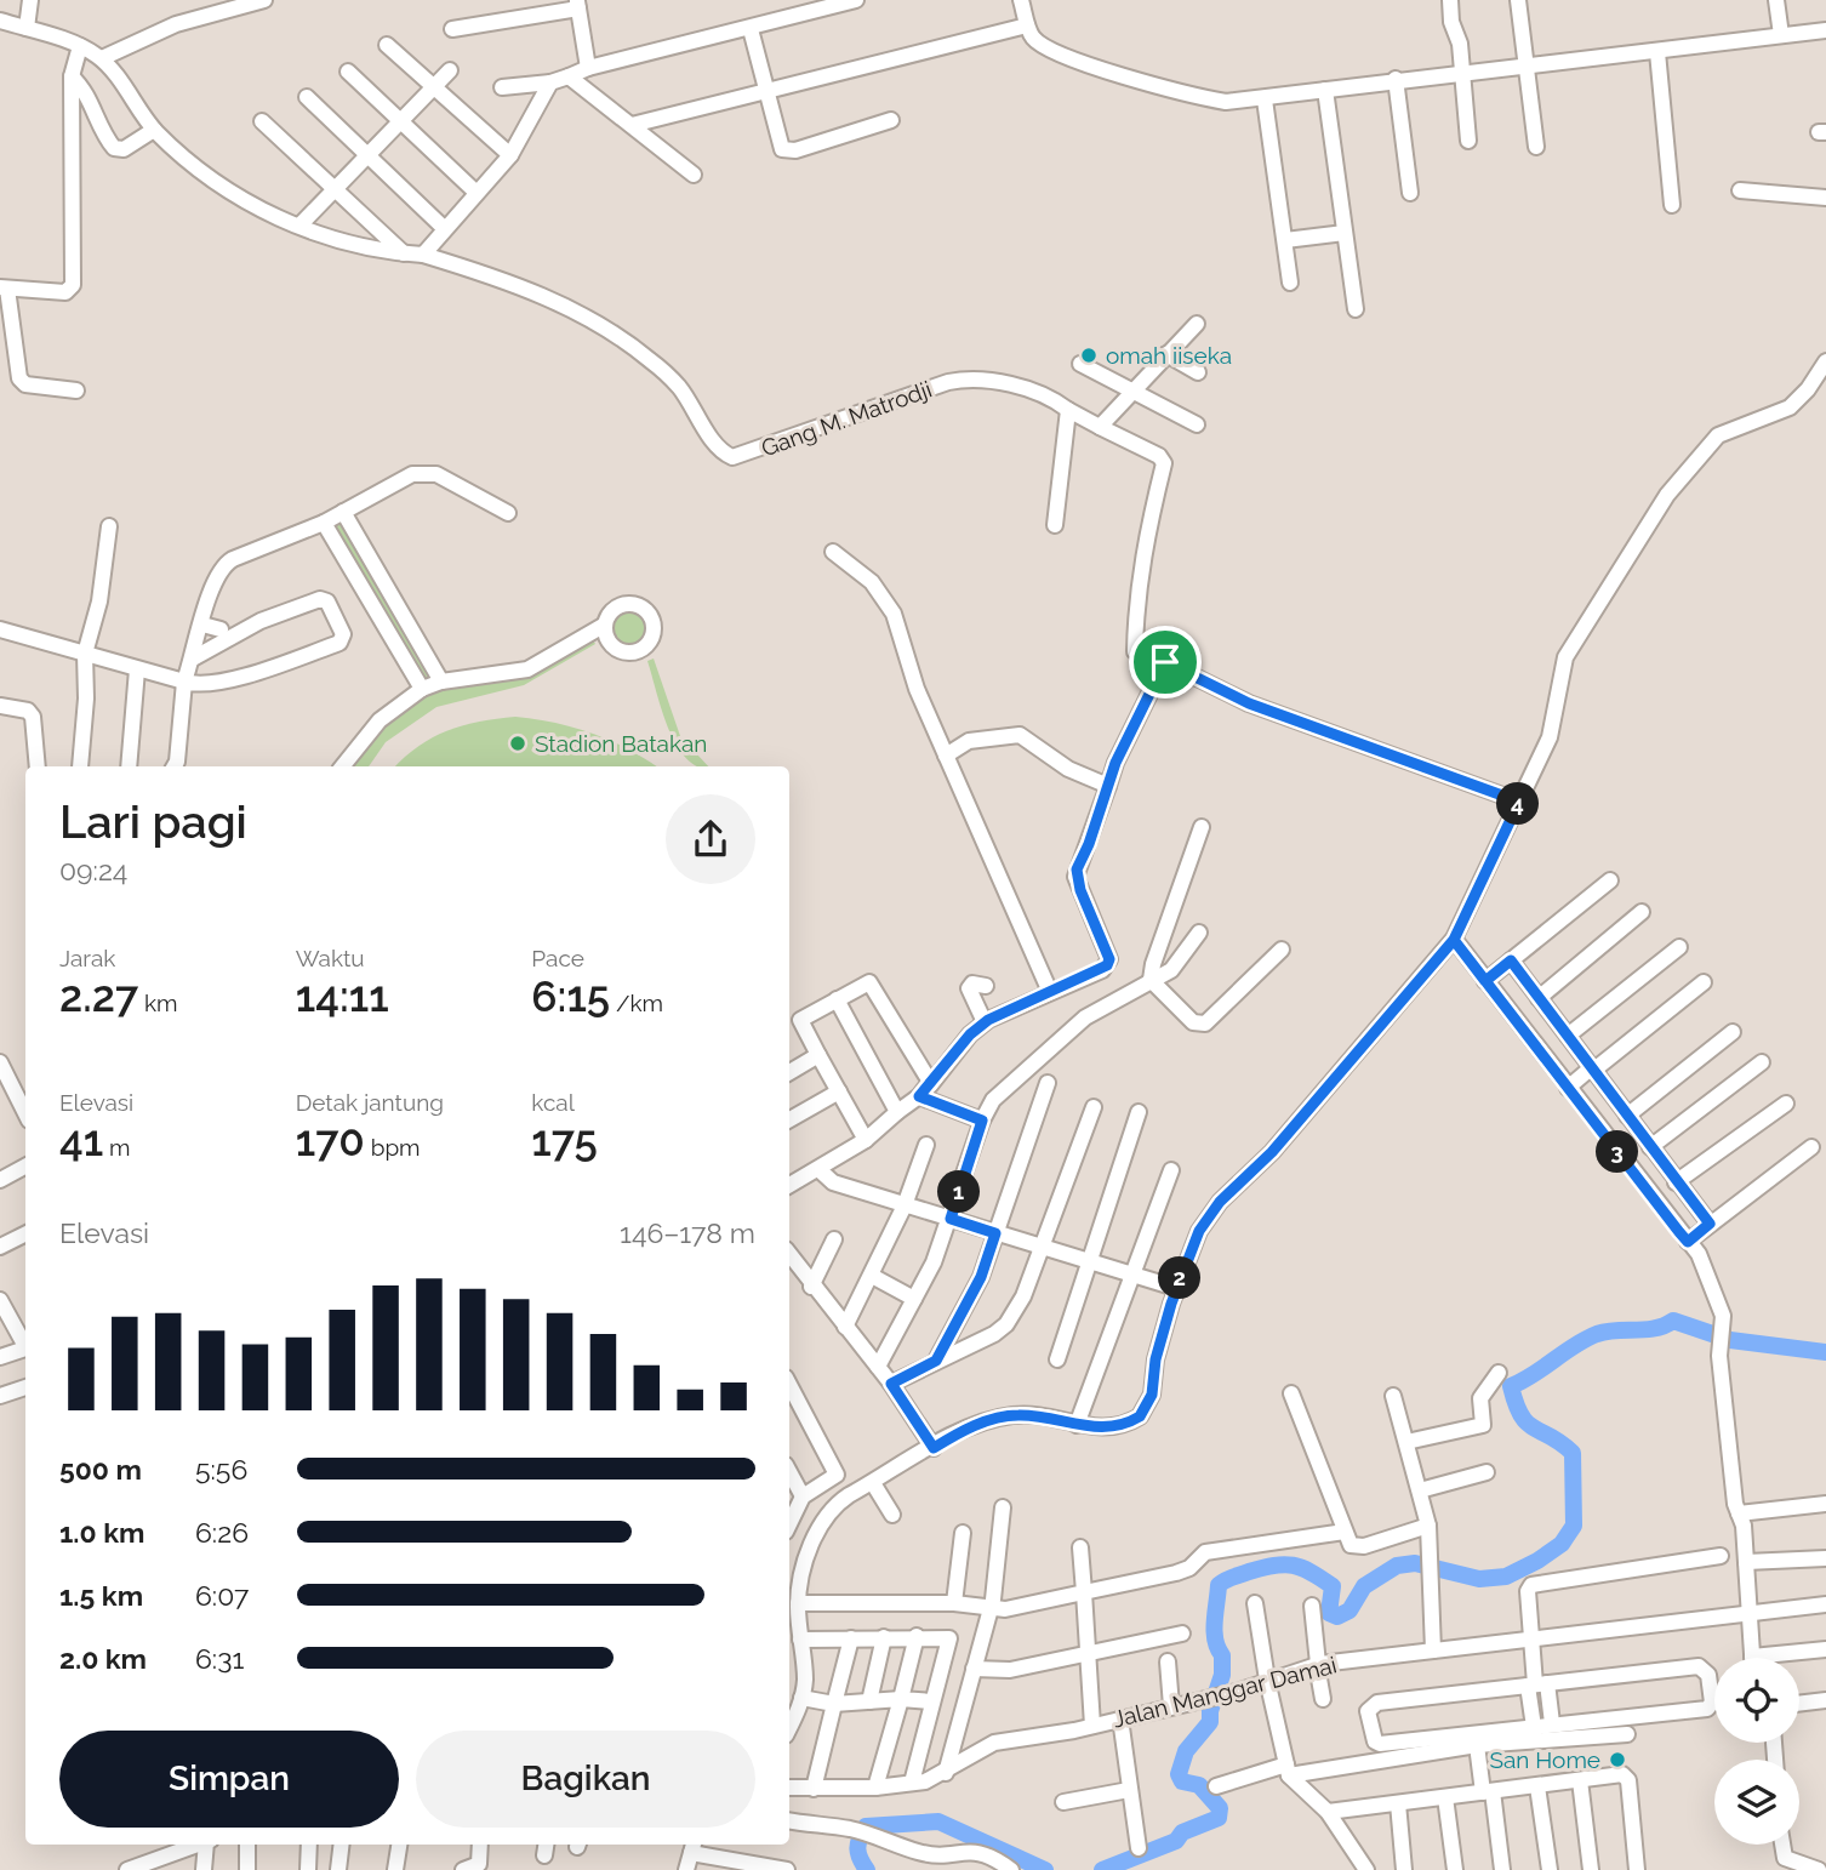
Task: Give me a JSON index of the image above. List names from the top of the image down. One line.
{"streets":{"street":["Gang M. Matrodji","Jalan Manggar Damai"]},"places":["omah iiseka","Stadion Batakan","San Home"],"page":{"heading":["Lari pagi","09:24"],"pins":["4","3","1","2"],"stats":[["Jarak","2.27 km"],["Waktu","14:11"],["Pace","6:15 /km"],["Elevasi","41 m"],["Detak jantung","170 bpm"],["kcal","175"]],"chart":["Elevasi","146–178 m"],"list":[{"name":"500 m","note":"5:56"},{"name":"1.0 km","note":"6:26"},{"name":"1.5 km","note":"6:07"},{"name":"2.0 km","note":"6:31"}],"buttons":["Simpan","Bagikan"]}}
